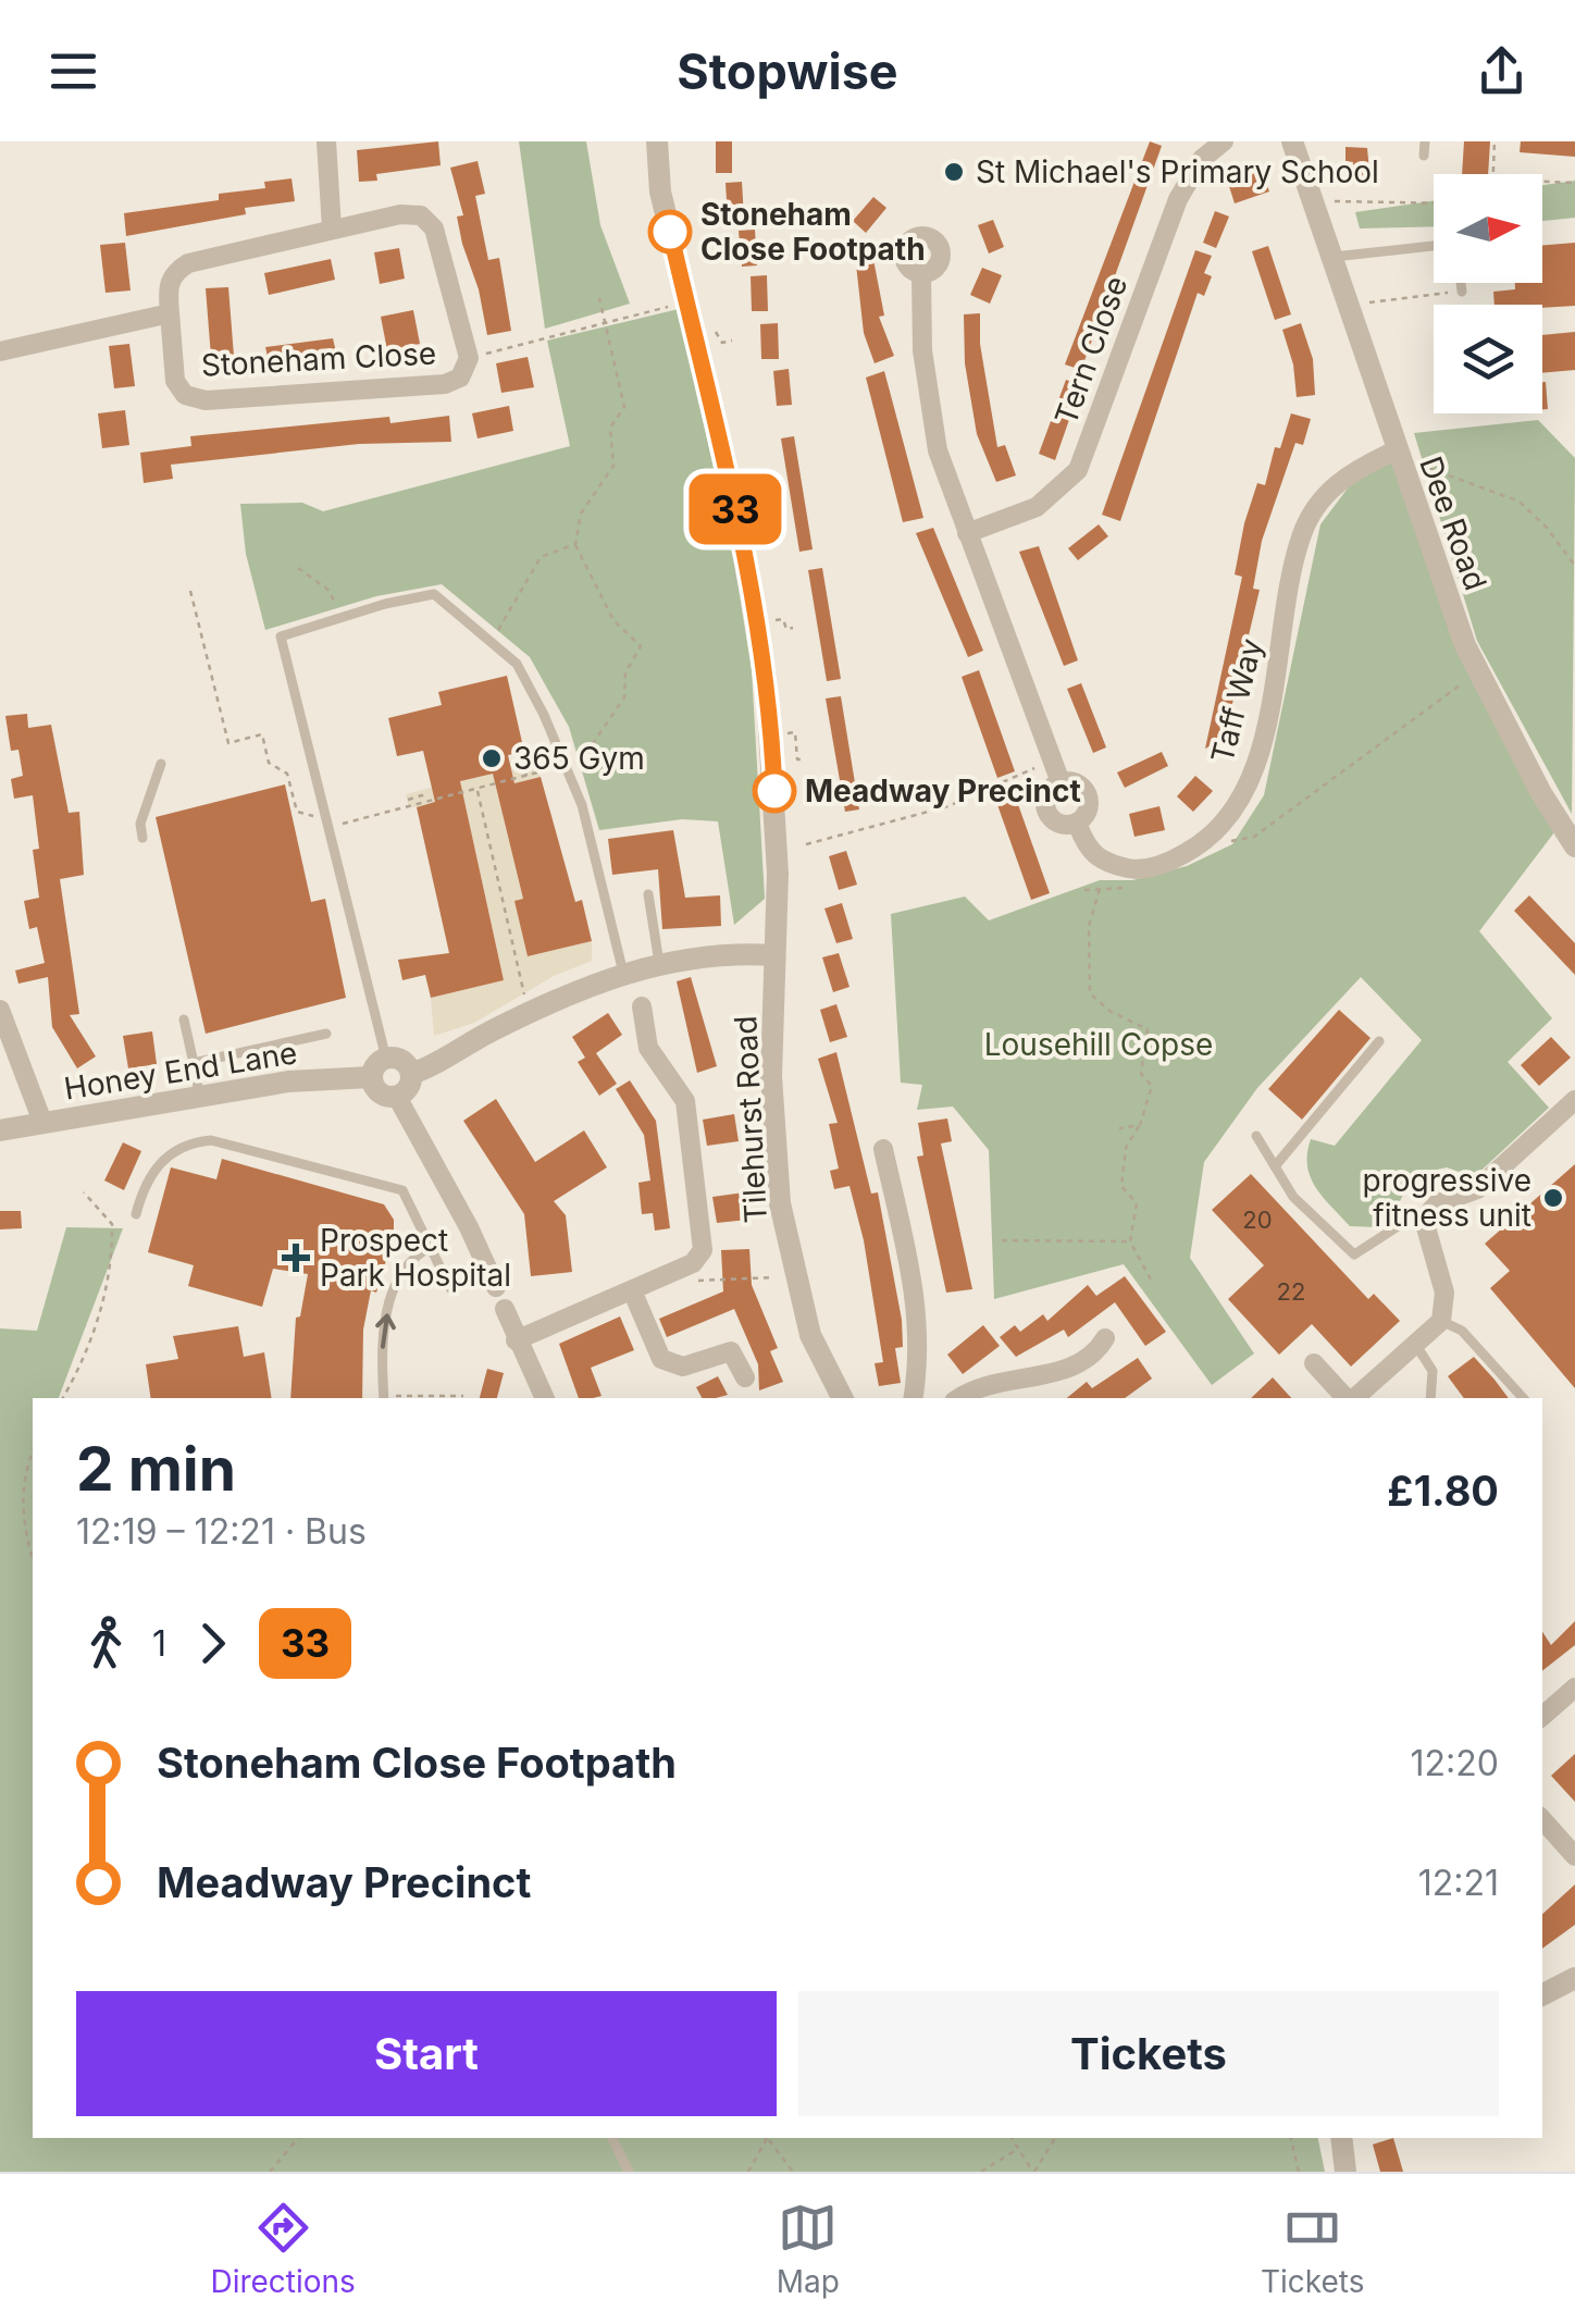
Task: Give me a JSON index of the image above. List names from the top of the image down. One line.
{"streets":{"street":["Tern Close","Stoneham Close","Dee Road","Taff Way","Honey End Lane","Tilehurst Road"]},"crossings":[["Dee Road","Taff Way"]],"parks":["Lousehill Copse"],"places":{"other":["St Michael's Primary School","Stoneham Close Footpath","365 Gym","Meadway Precinct","progressive fitness unit"],"health":["Prospect Park Hospital"]},"lines":["bus line 33"],"house_numbers":["20","22"],"north":"right","page":{"header":"Stopwise","on_map":"33","heading":["2 min","12:19 – 12:21 · Bus","£1.80"],"legs":["1","33"],"list":[{"name":"Stoneham Close Footpath","value":"12:20"},{"name":"Meadway Precinct","value":"12:21"}],"buttons":["Start","Tickets"],"tabs":["Directions","Map","Tickets"]}}
